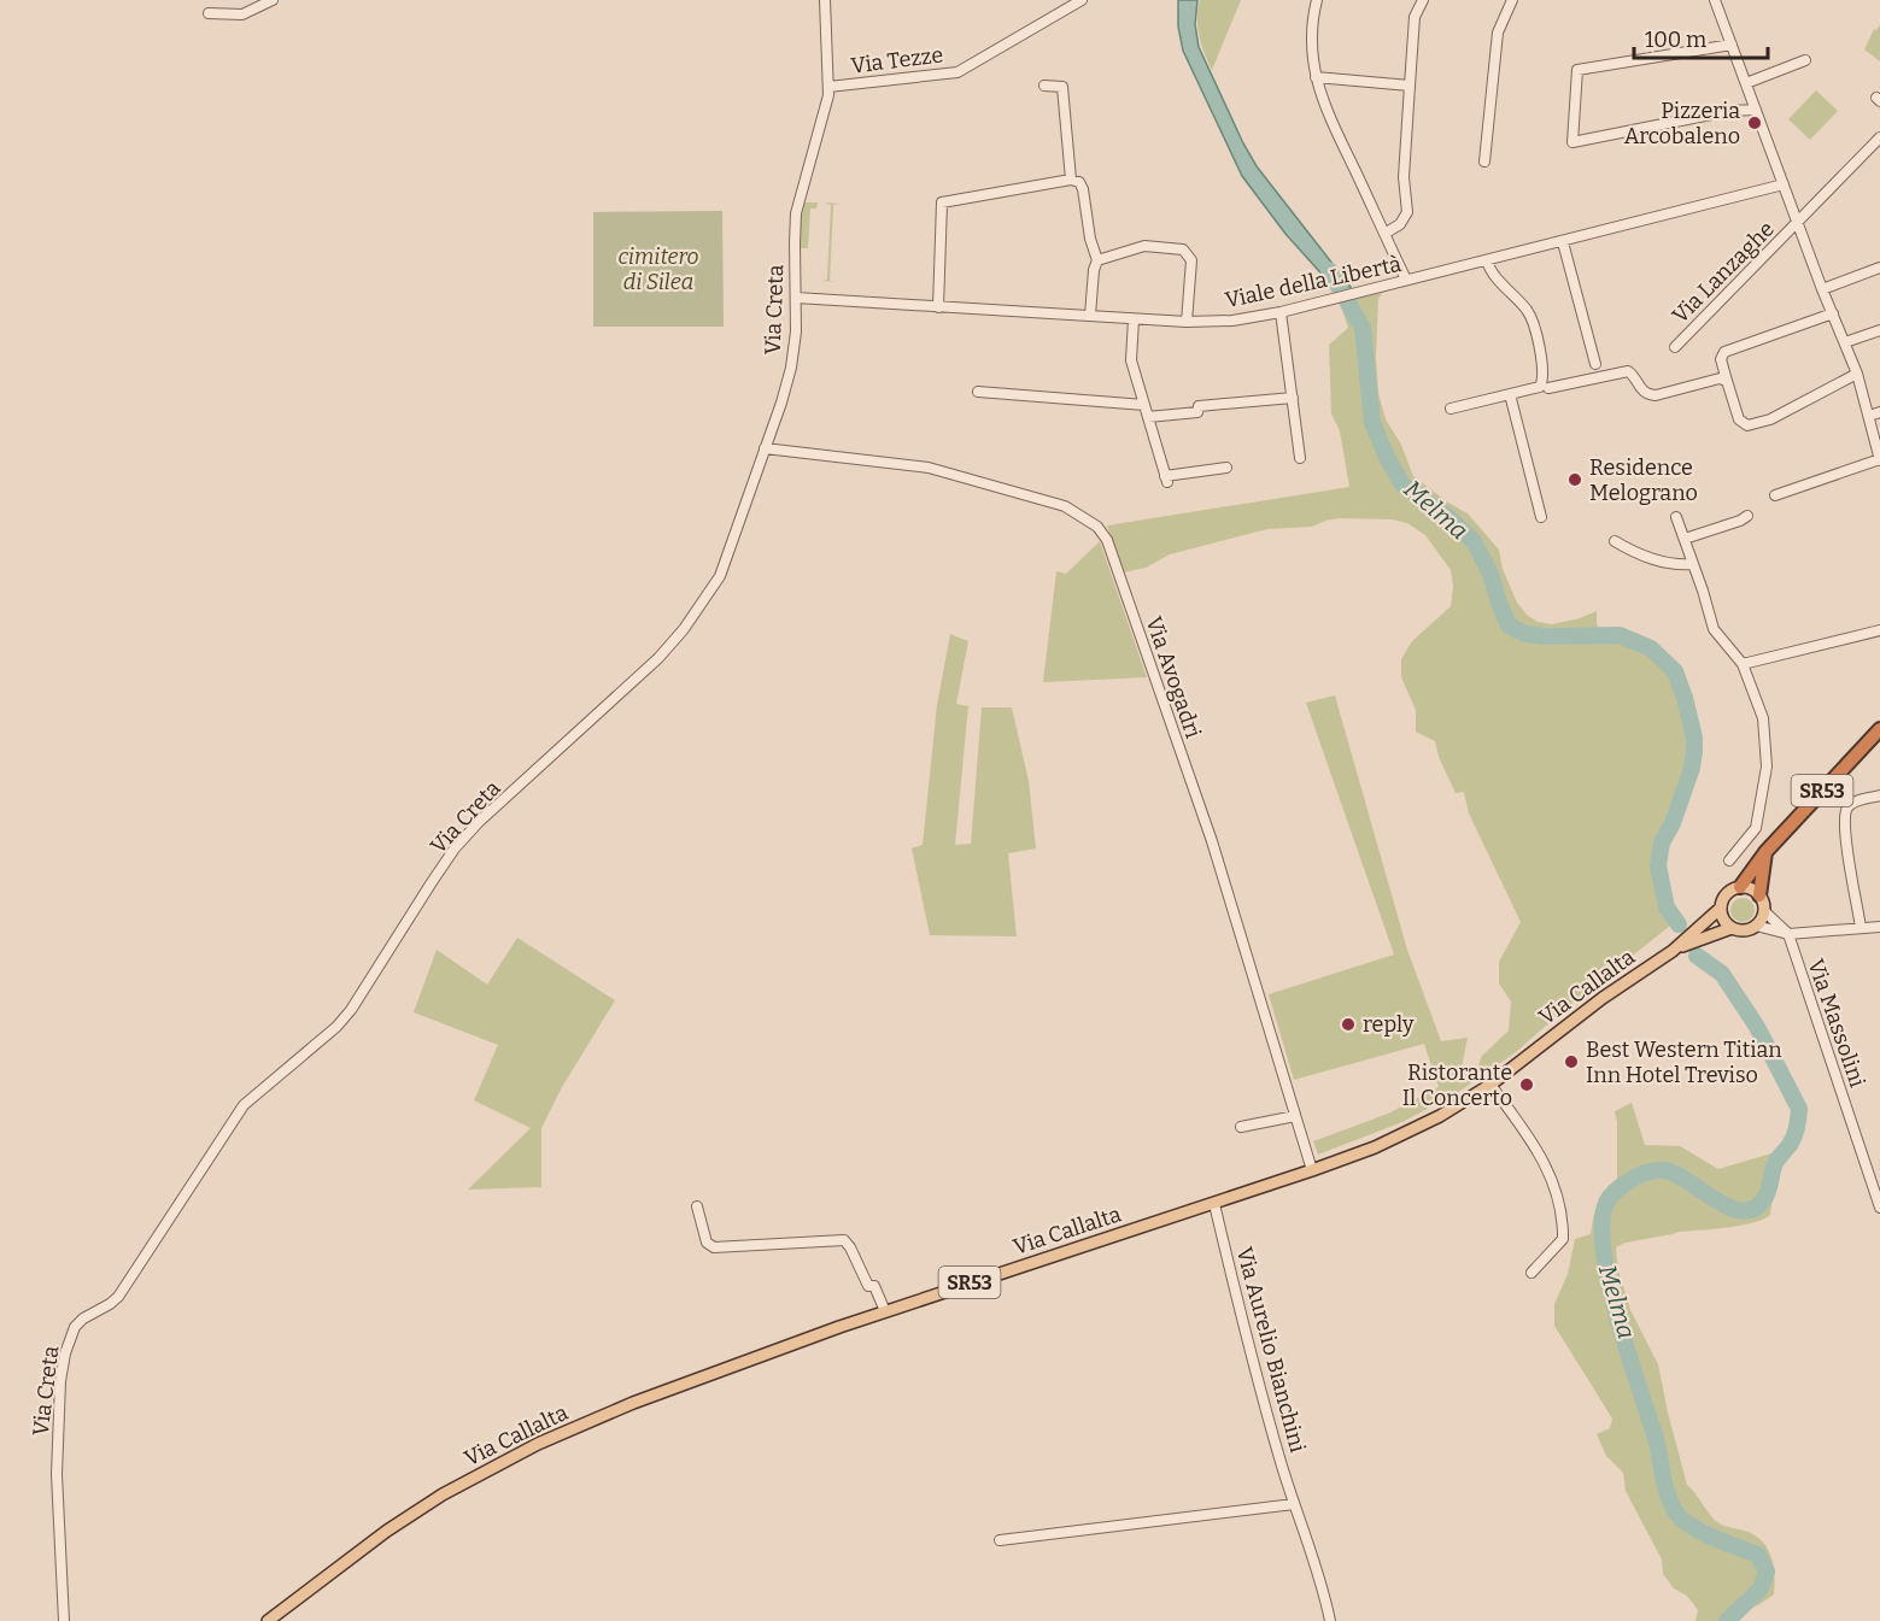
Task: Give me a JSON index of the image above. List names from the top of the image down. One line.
{"streets":{"highway":["SR53"],"main road":["Via Callalta"],"street":["Via Tezze","Via Lanzaghe","Viale della Libertà","Via Creta","Via Avogadri","Via Massolini","Via Aurelio Bianchini"]},"crossings":[["Via Tezze","Via Creta"],["Via Lanzaghe","Viale della Libertà"],["Viale della Libertà","Via Creta"],["Via Creta","Via Avogadri"],["Via Avogadri","Via Callalta"],["SR53","Via Callalta"],["Via Callalta","Via Aurelio Bianchini"]],"water":["Melma"],"parks":["cimitero di Silea"],"places":["Pizzeria Arcobaleno","Residence Melograno","reply","Best Western Titian Inn Hotel Treviso","Ristorante Il Concerto"],"scale_bar":"100 m"}
